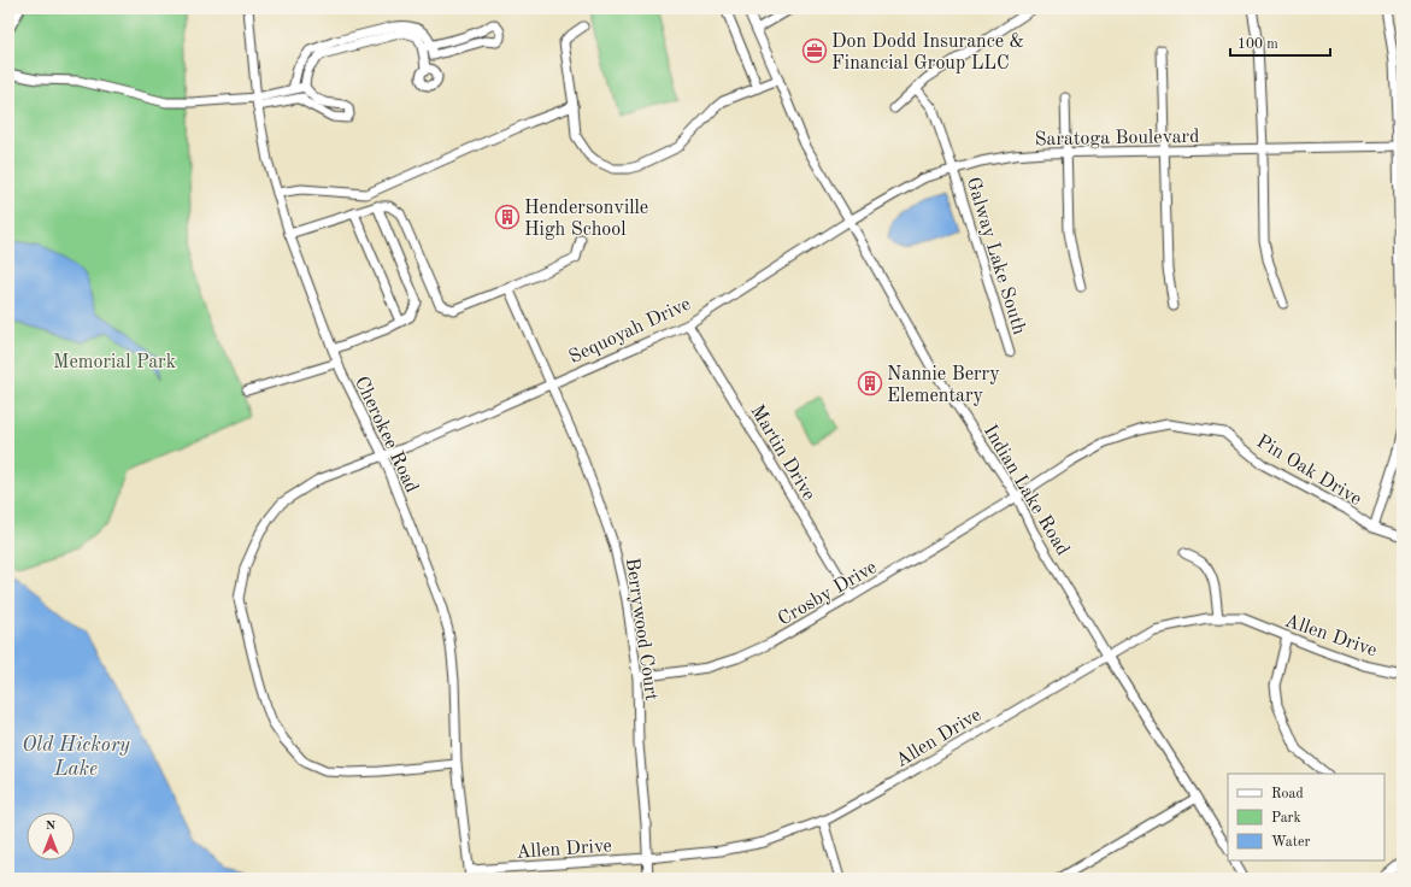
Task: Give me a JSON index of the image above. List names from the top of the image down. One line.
{"streets":{"street":["Saratoga Boulevard","Galway Lake South","Sequoyah Drive","Cherokee Road","Martin Drive","Pin Oak Drive","Indian Lake Road","Crosby Drive","Berrywood Court","Allen Drive"]},"crossings":[["Saratoga Boulevard","Galway Lake South"],["Saratoga Boulevard","Sequoyah Drive"],["Saratoga Boulevard","Indian Lake Road"],["Sequoyah Drive","Cherokee Road"],["Sequoyah Drive","Martin Drive"],["Sequoyah Drive","Indian Lake Road"],["Sequoyah Drive","Berrywood Court"],["Cherokee Road","Allen Drive"],["Martin Drive","Crosby Drive"],["Pin Oak Drive","Indian Lake Road"],["Pin Oak Drive","Crosby Drive"],["Indian Lake Road","Crosby Drive"],["Indian Lake Road","Allen Drive"],["Crosby Drive","Berrywood Court"],["Berrywood Court","Allen Drive"]],"water":["Old Hickory Lake"],"parks":["Memorial Park"],"places":{"office":["Don Dodd Insurance & Financial Group LLC"],"building":["Hendersonville High School","Nannie Berry Elementary"]},"legend":["Road","Park","Water"],"scale_bar":"100 m","north":"top"}
